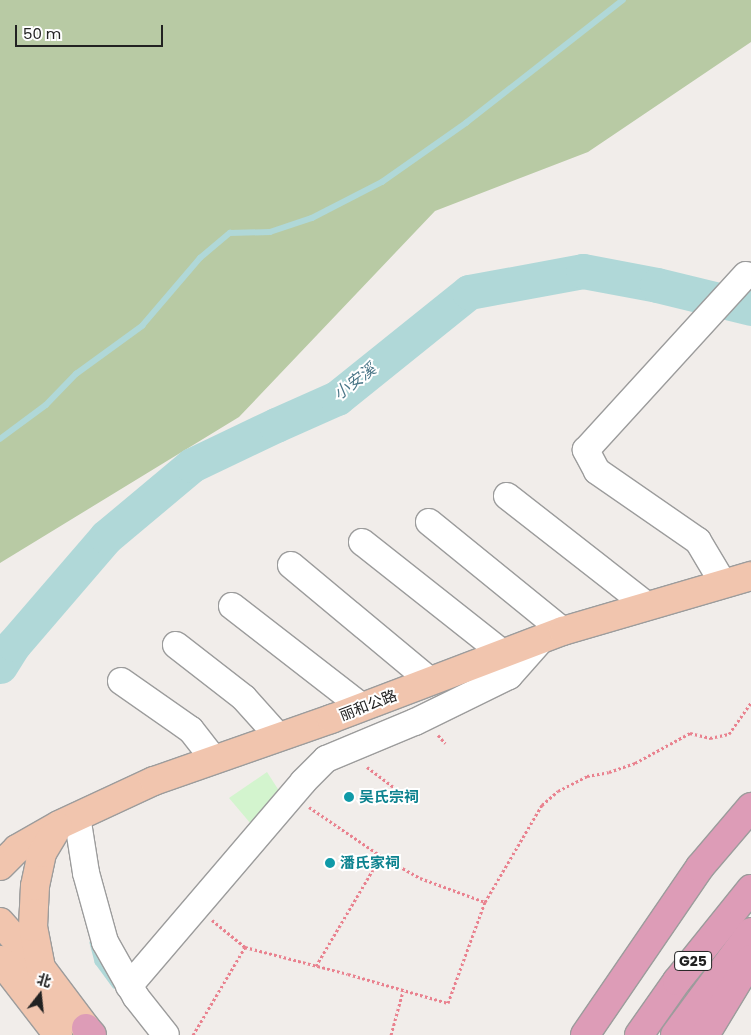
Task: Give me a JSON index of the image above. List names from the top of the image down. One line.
{"streets":{"highway":["G25"],"main road":["丽和公路"]},"water":["小安溪"],"places":["吴氏宗祠","潘氏家祠"],"scale_bar":"50 m","north":"top"}
